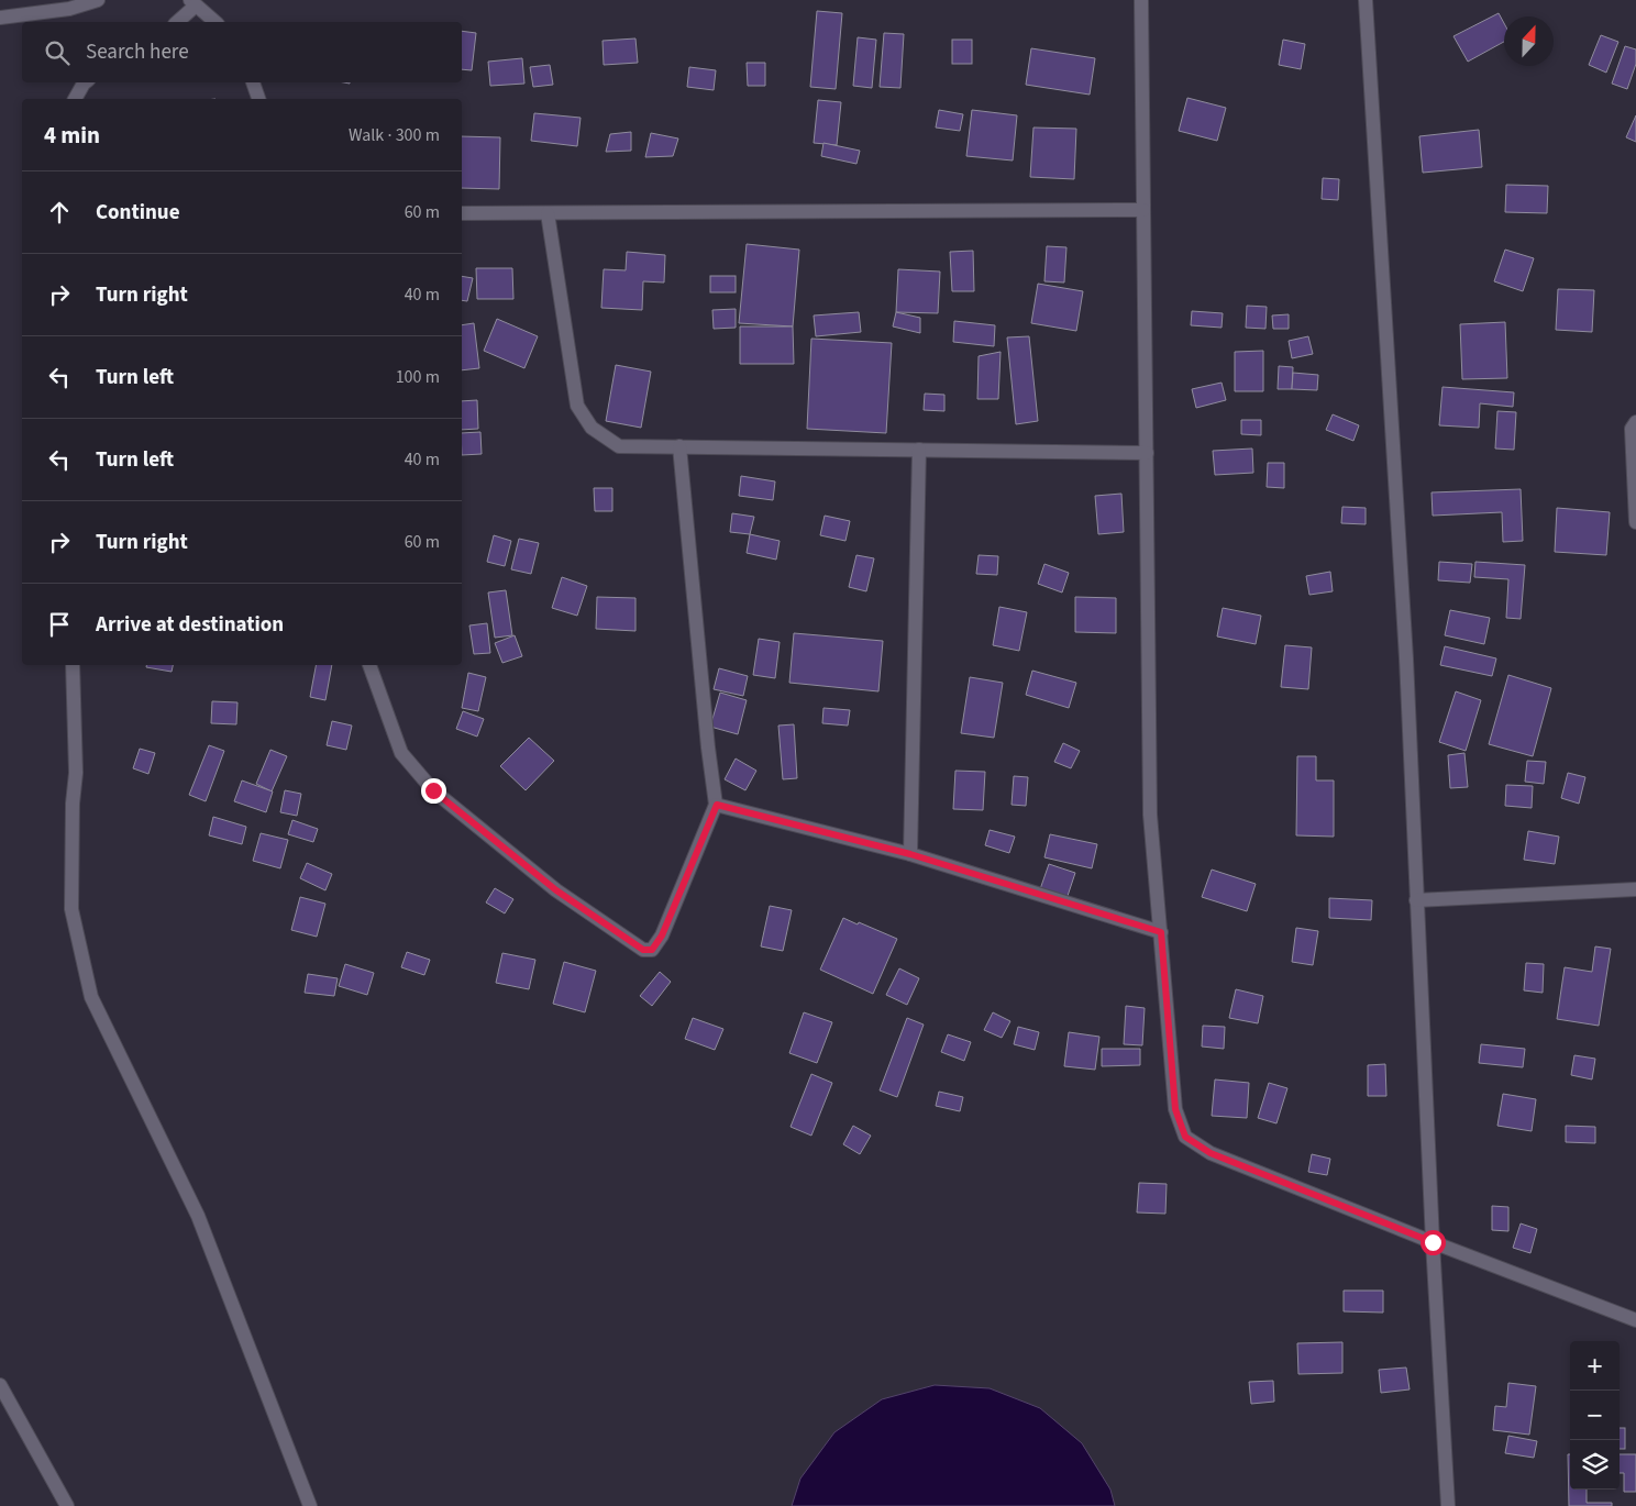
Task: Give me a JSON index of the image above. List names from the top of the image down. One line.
{"north":"top","page":{"search":"Search here","heading":["4 min","Walk · 300 m"],"list":[["Continue","60 m"],["Turn right","40 m"],["Turn left","100 m"],["Turn left","40 m"],["Turn right","60 m"],"Arrive at destination"],"map_buttons":["+","−"]}}
